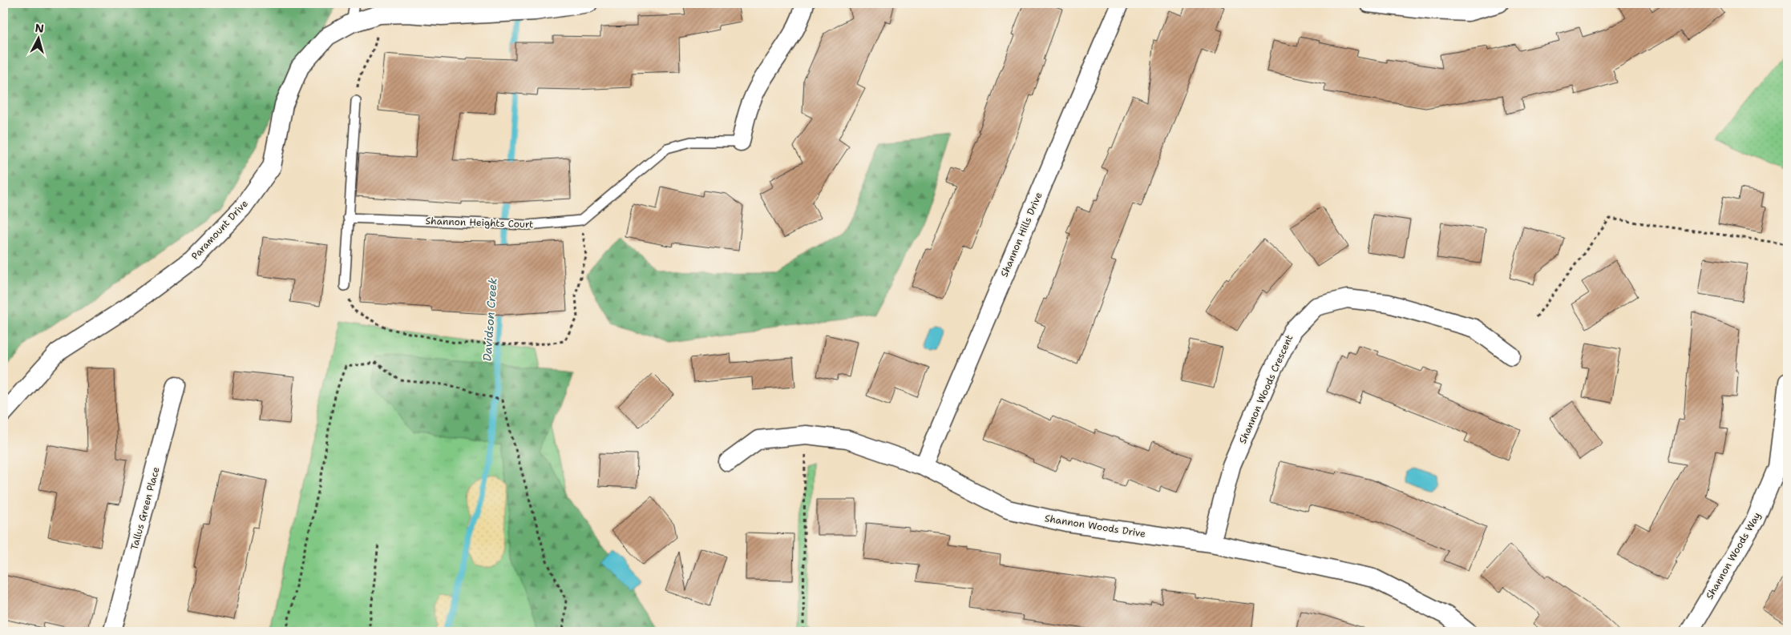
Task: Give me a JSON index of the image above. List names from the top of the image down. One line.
{"streets":{"street":["Paramount Drive","Shannon Hills Drive","Shannon Woods Crescent","Tallus Green Place","Shannon Woods Drive","Shannon Woods Way"],"lane":["Shannon Heights Court"]},"crossings":[["Shannon Hills Drive","Shannon Woods Drive"],["Shannon Woods Crescent","Shannon Woods Drive"]],"water":["Davidson Creek"],"north":"top"}
